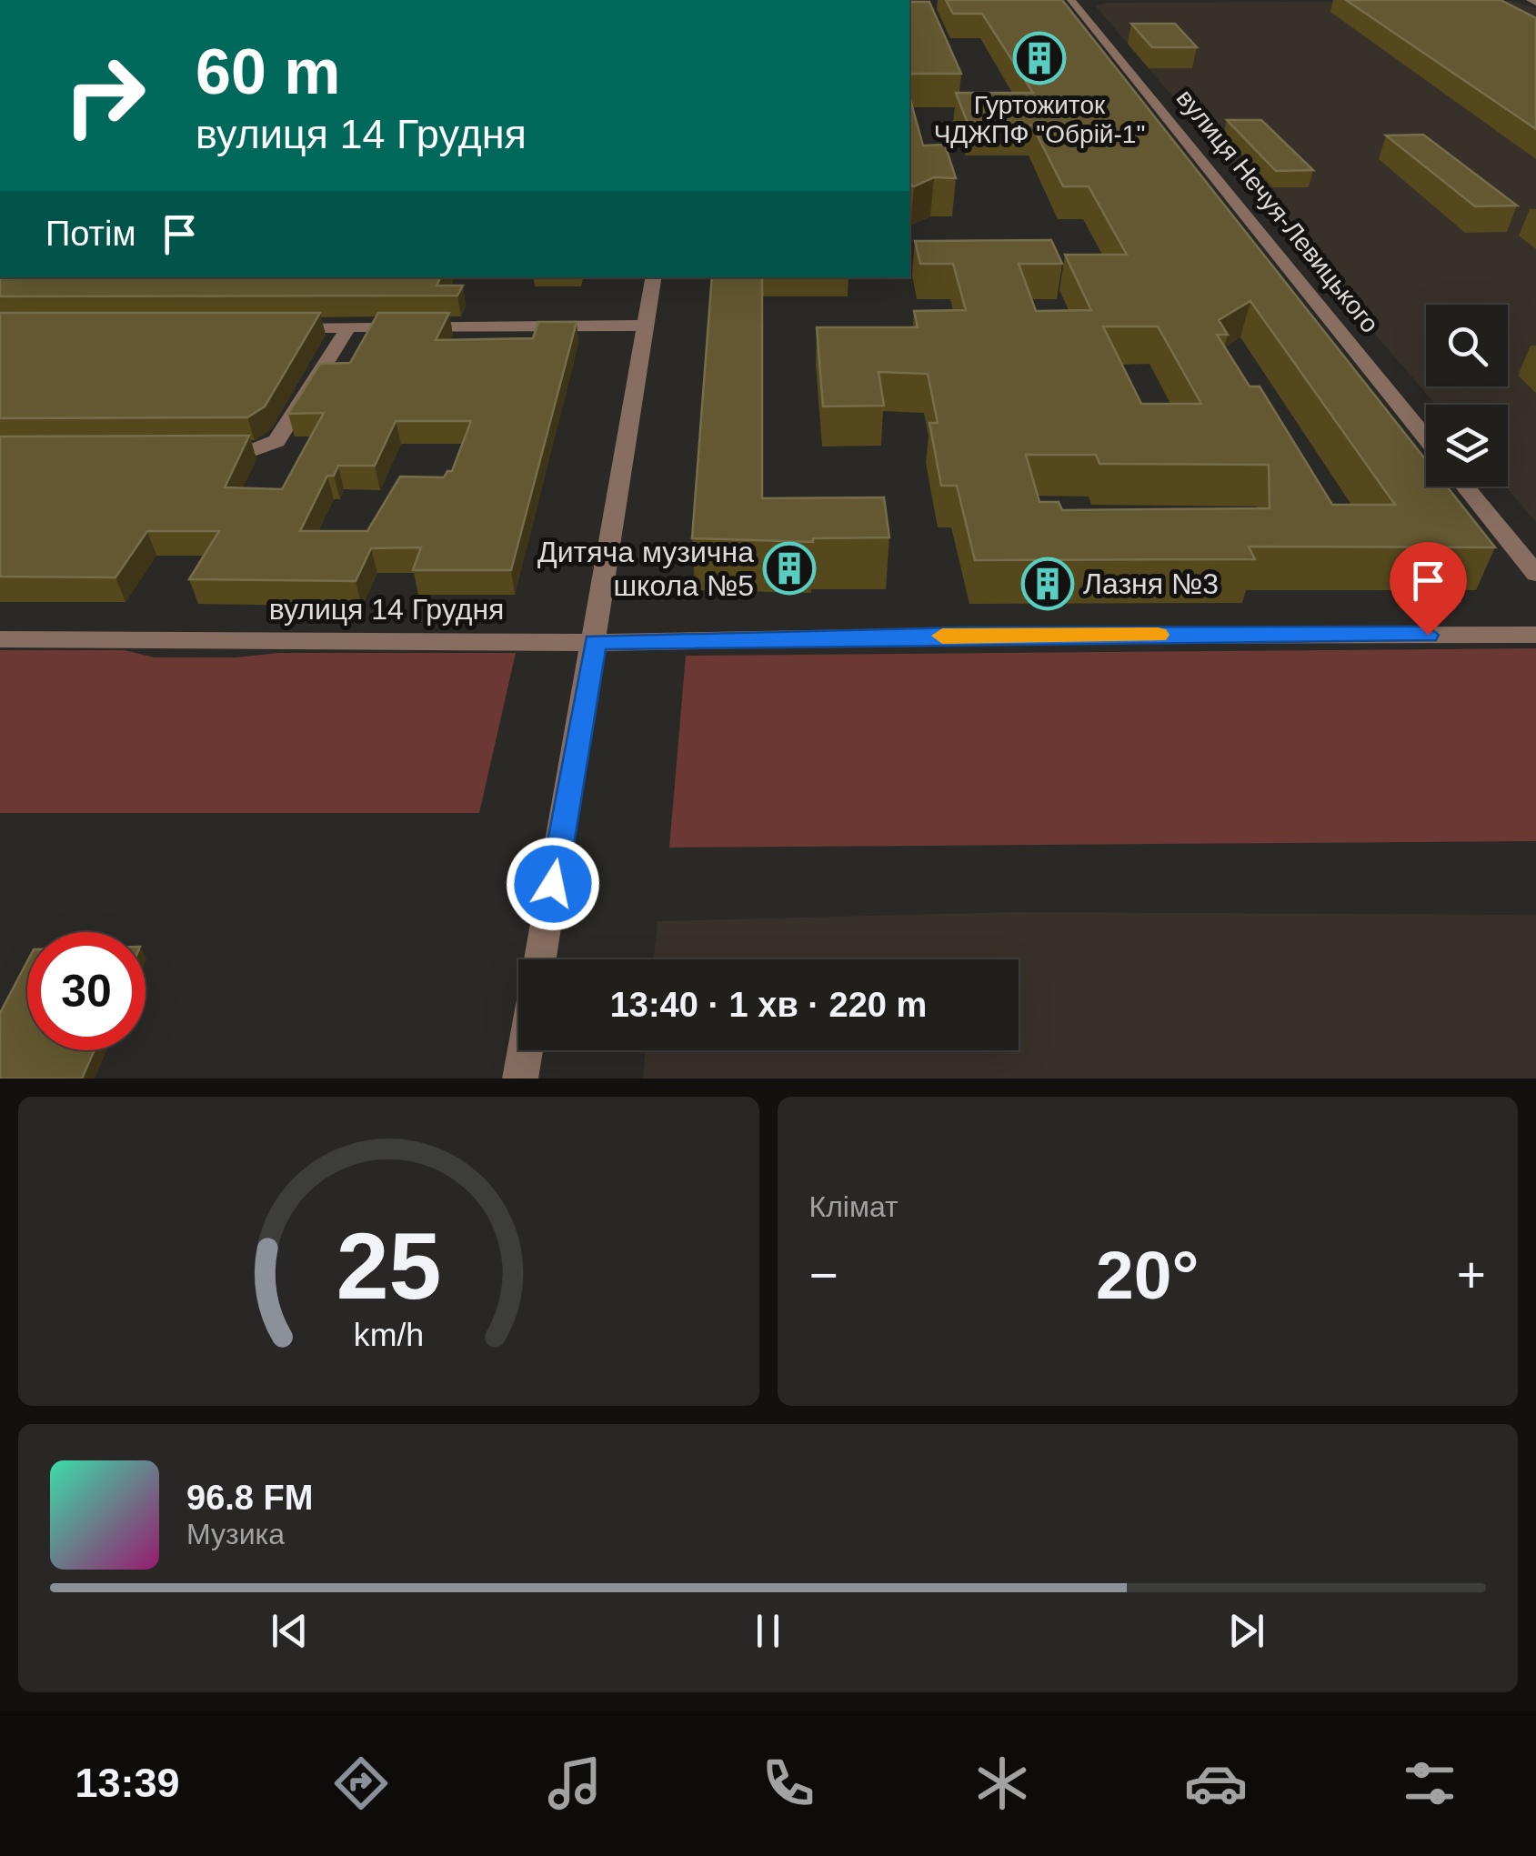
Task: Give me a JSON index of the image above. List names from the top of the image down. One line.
{"streets":{"street":["вулиця Нечуя-Левицького","вулиця 14 Грудня"]},"places":{"building":["Гуртожиток ЧДЖПФ \"Обрій-1\"","Дитяча музична школа №5","Лазня №3"]},"page":{"turn":["60 m","вулиця 14 Грудня"],"then":"Потім","limit":"30","trip":"13:40 · 1 хв · 220 m","tile":"Клімат","heat":["−","20°","+"],"song":["96.8 FM","Музика"],"tabs":"13:39","gauge":["25","km/h"]}}
